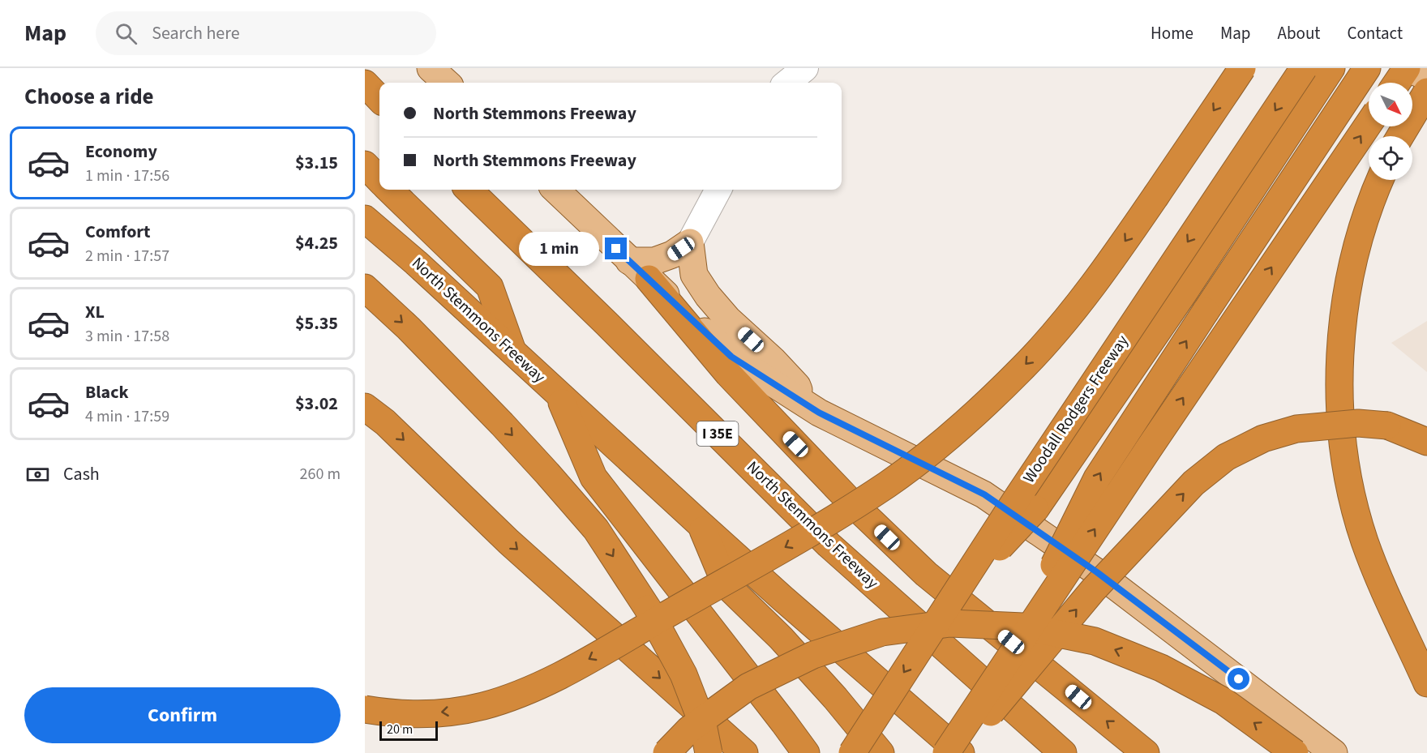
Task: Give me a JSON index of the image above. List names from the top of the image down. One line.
{"streets":{"highway":["North Stemmons Freeway","Woodall Rodgers Freeway","I 35E"]},"scale_bar":"20 m","north":"bottom right","page":{"header":"Map","search":"Search here","nav":["Home","Map","About","Contact"],"heading":"Choose a ride","banner":["North Stemmons Freeway","North Stemmons Freeway"],"list":[{"name":"Economy","note":"1 min · 17:56","value":"$3.15"},{"name":"Comfort","note":"2 min · 17:57","value":"$4.25"},{"name":"XL","note":"3 min · 17:58","value":"$5.35"},{"name":"Black","note":"4 min · 17:59","value":"$3.02"}],"bubble":"1 min","pay":["Cash","260 m"],"buttons":"Confirm","scale":"20 m"}}
